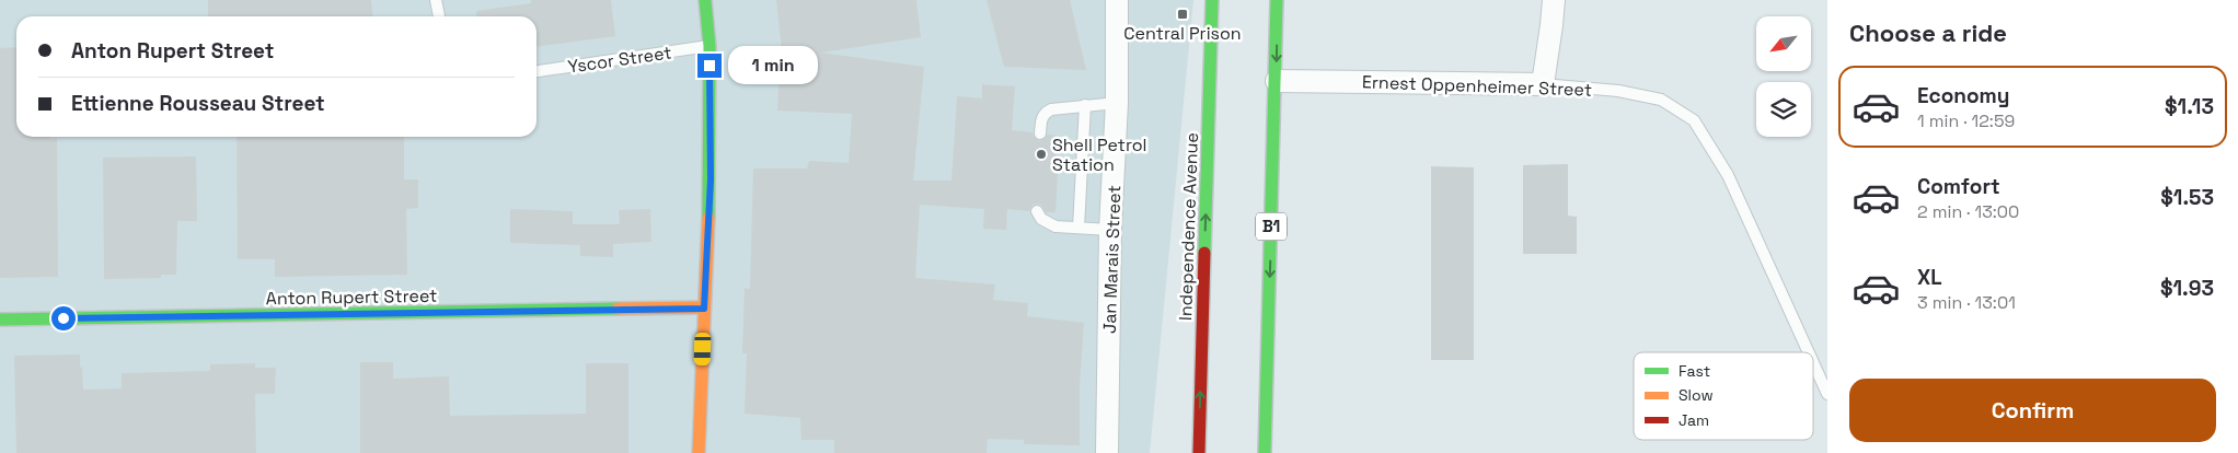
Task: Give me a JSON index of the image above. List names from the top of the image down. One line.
{"streets":{"street":["Ernest Oppenheimer Street","Independence Avenue","B1","Jan Marais Street","Anton Rupert Street"],"lane":["Yscor Street"]},"crossings":[["Ernest Oppenheimer Street","B1"]],"places":{"transit":["Central Prison"],"other":["Shell Petrol Station"]},"legend":["Fast","Slow","Jam"],"north":"bottom left","page":{"heading":"Choose a ride","banner":["Anton Rupert Street","Ettienne Rousseau Street"],"bubble":"1 min","list":[{"name":"Economy","note":"1 min · 12:59","value":"$1.13"},{"name":"Comfort","note":"2 min · 13:00","value":"$1.53"},{"name":"XL","note":"3 min · 13:01","value":"$1.93"}],"buttons":"Confirm"}}
